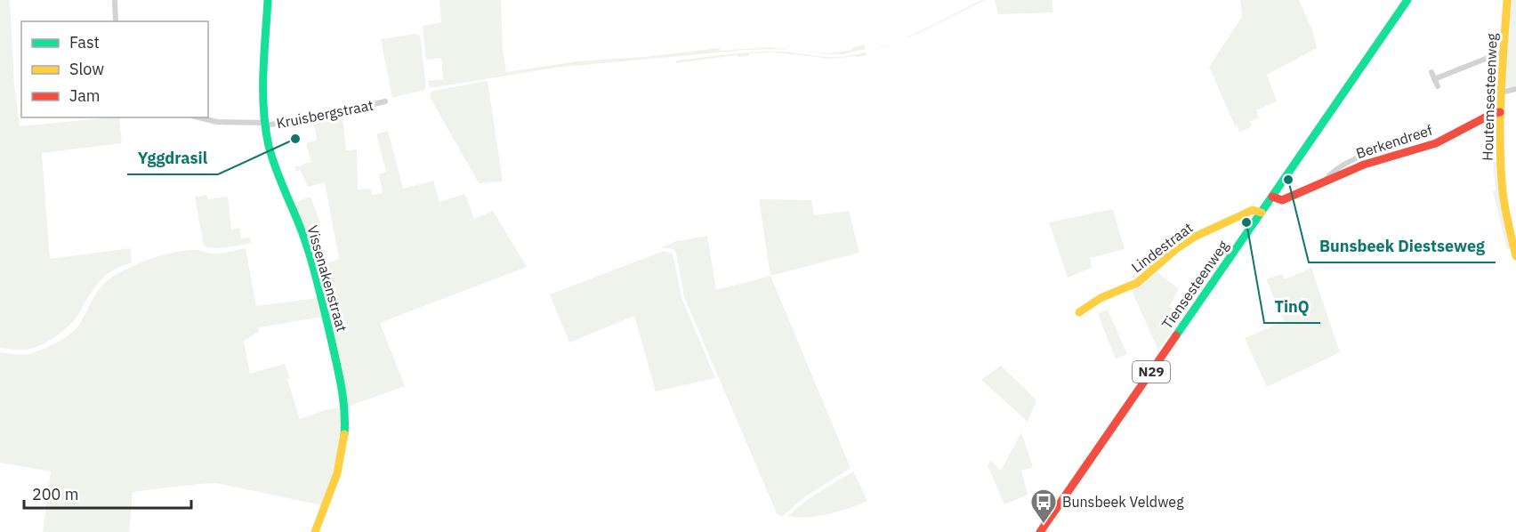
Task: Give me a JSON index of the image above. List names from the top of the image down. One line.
{"streets":{"street":["Houtemsesteenweg","Kruisbergstraat","Berkendreef","Lindestraat","Vissenakenstraat","Tiensesteenweg","N29"]},"crossings":[["Houtemsesteenweg","Berkendreef"],["Kruisbergstraat","Vissenakenstraat"],["Berkendreef","Tiensesteenweg"],["Lindestraat","Tiensesteenweg"]],"places":{"other":["Yggdrasil","Bunsbeek Diestseweg","TinQ"],"bus stop":["Bunsbeek Veldweg"]},"legend":["Fast","Slow","Jam"],"scale_bar":"200 m"}
